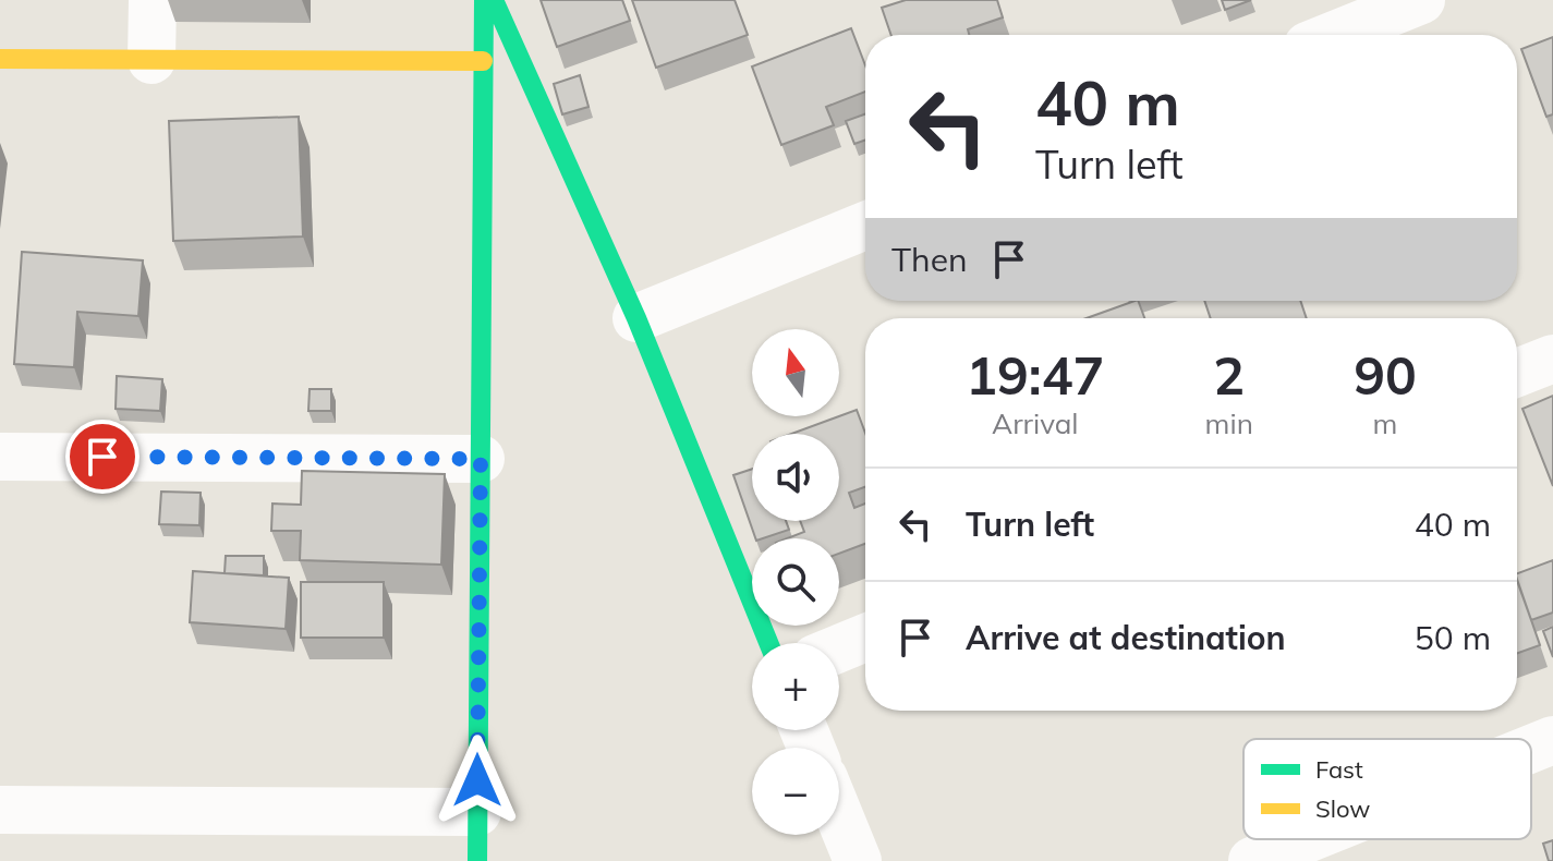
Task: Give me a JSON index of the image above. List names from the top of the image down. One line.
{"legend":["Fast","Slow"],"north":"top","page":{"turn":["40 m","Turn left"],"then":"Then","eta":["19:47","Arrival","2","min","90","m"],"map_buttons":["+","−"],"list":[{"name":"Turn left","value":"40 m"},{"name":"Arrive at destination","value":"50 m"}]}}
